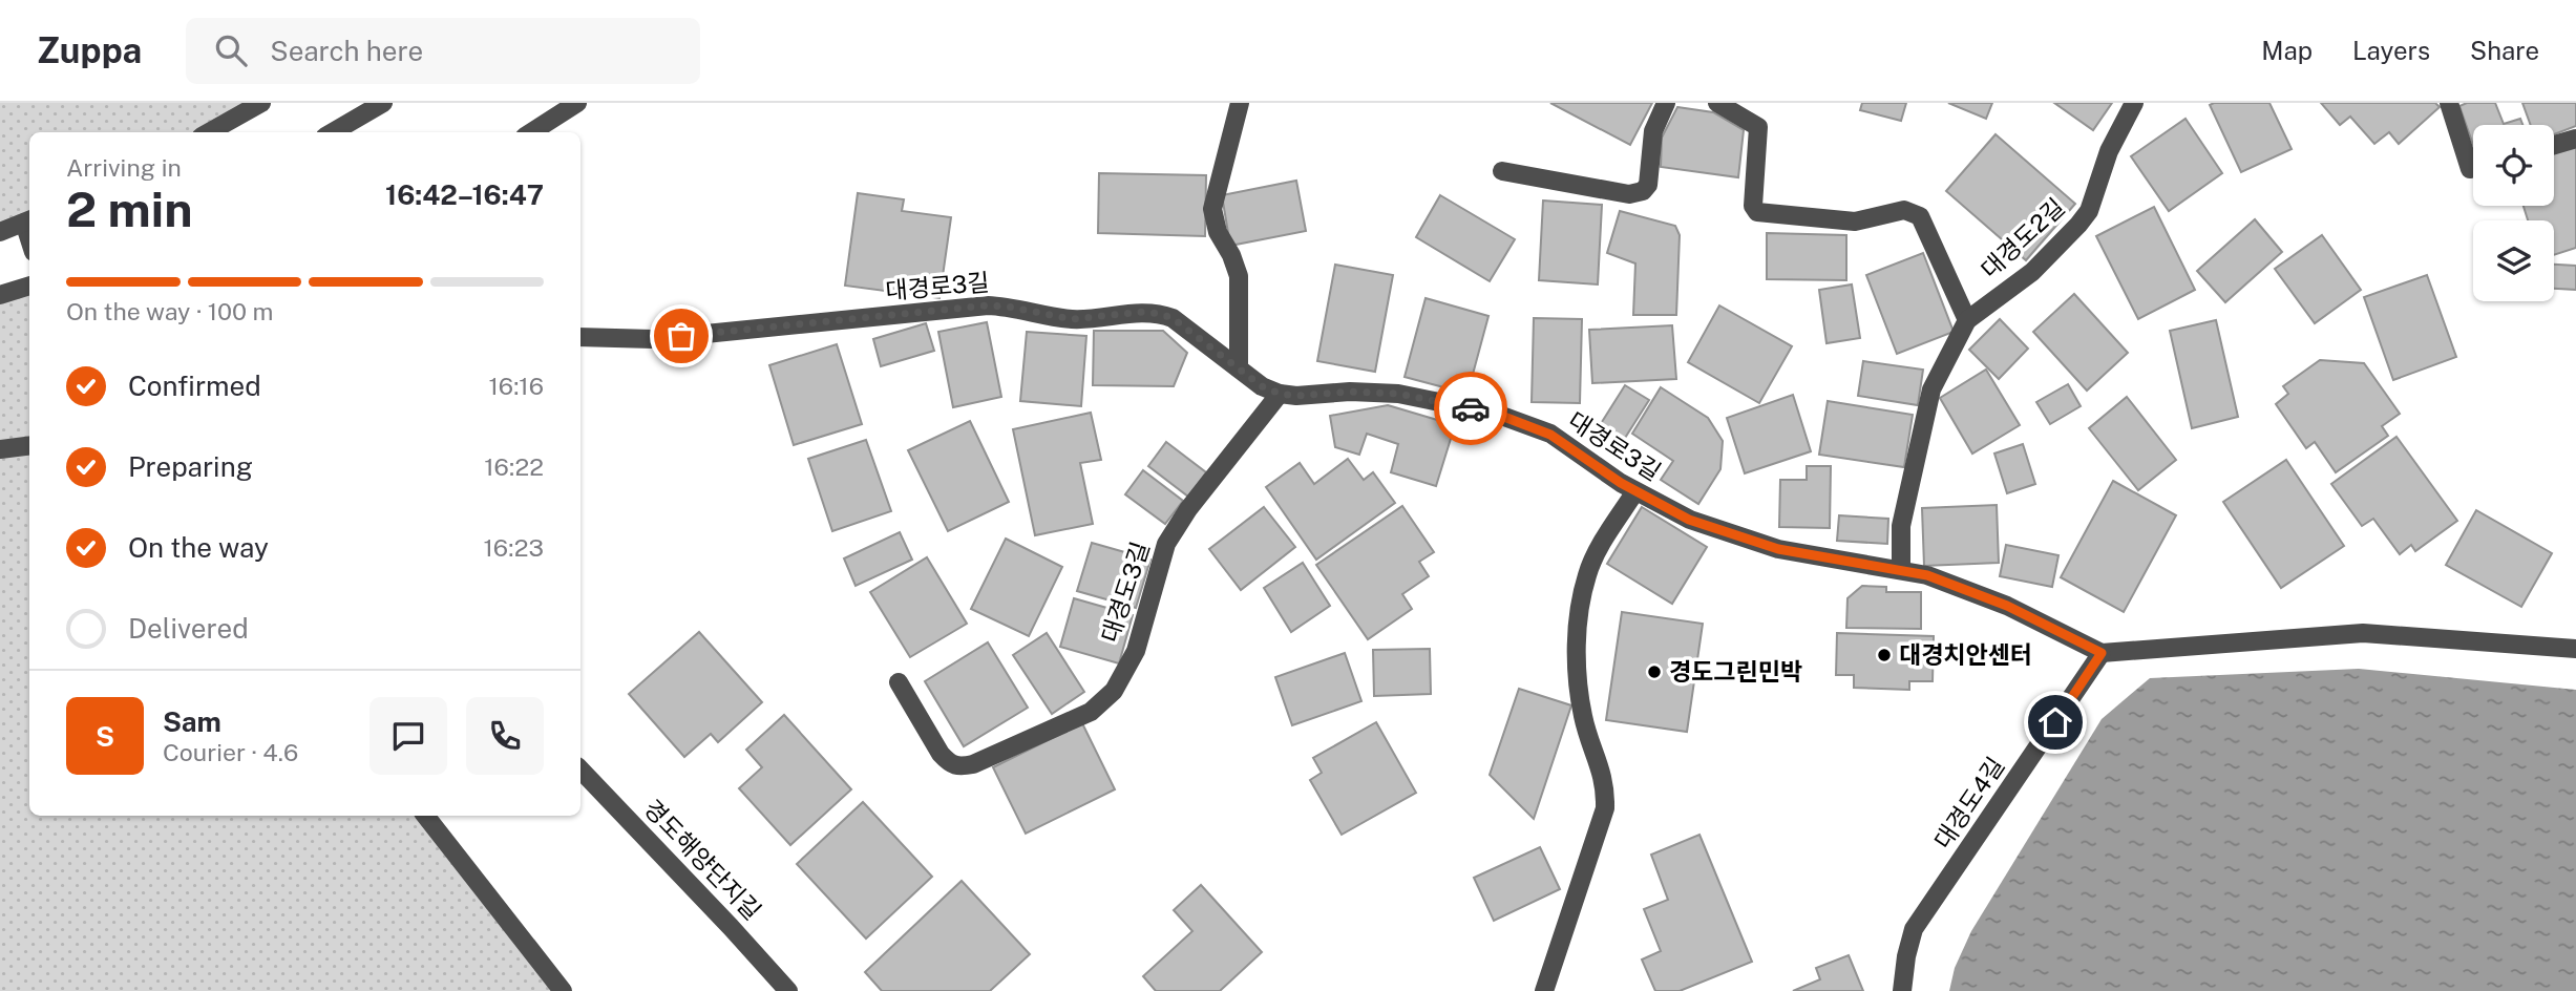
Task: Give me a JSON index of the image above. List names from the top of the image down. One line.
{"streets":{"street":["대경도2길","대경로3길","대경도3길","대경도4길","경도해양단지길"]},"crossings":[["대경도2길","대경로3길"],["대경로3길","대경도3길"],["대경로3길","대경도4길"]],"places":["대경치안센터","경도그린민박"],"page":{"header":"Zuppa","search":"Search here","nav":["Map","Layers","Share"],"heading":["2 min","Arriving in","16:42–16:47"],"panel":["Sam","Courier · 4.6"],"bar":"On the way · 100 m","list":[["Confirmed","16:16"],["Preparing","16:22"],["On the way","16:23"],"Delivered"],"round":"S"}}
